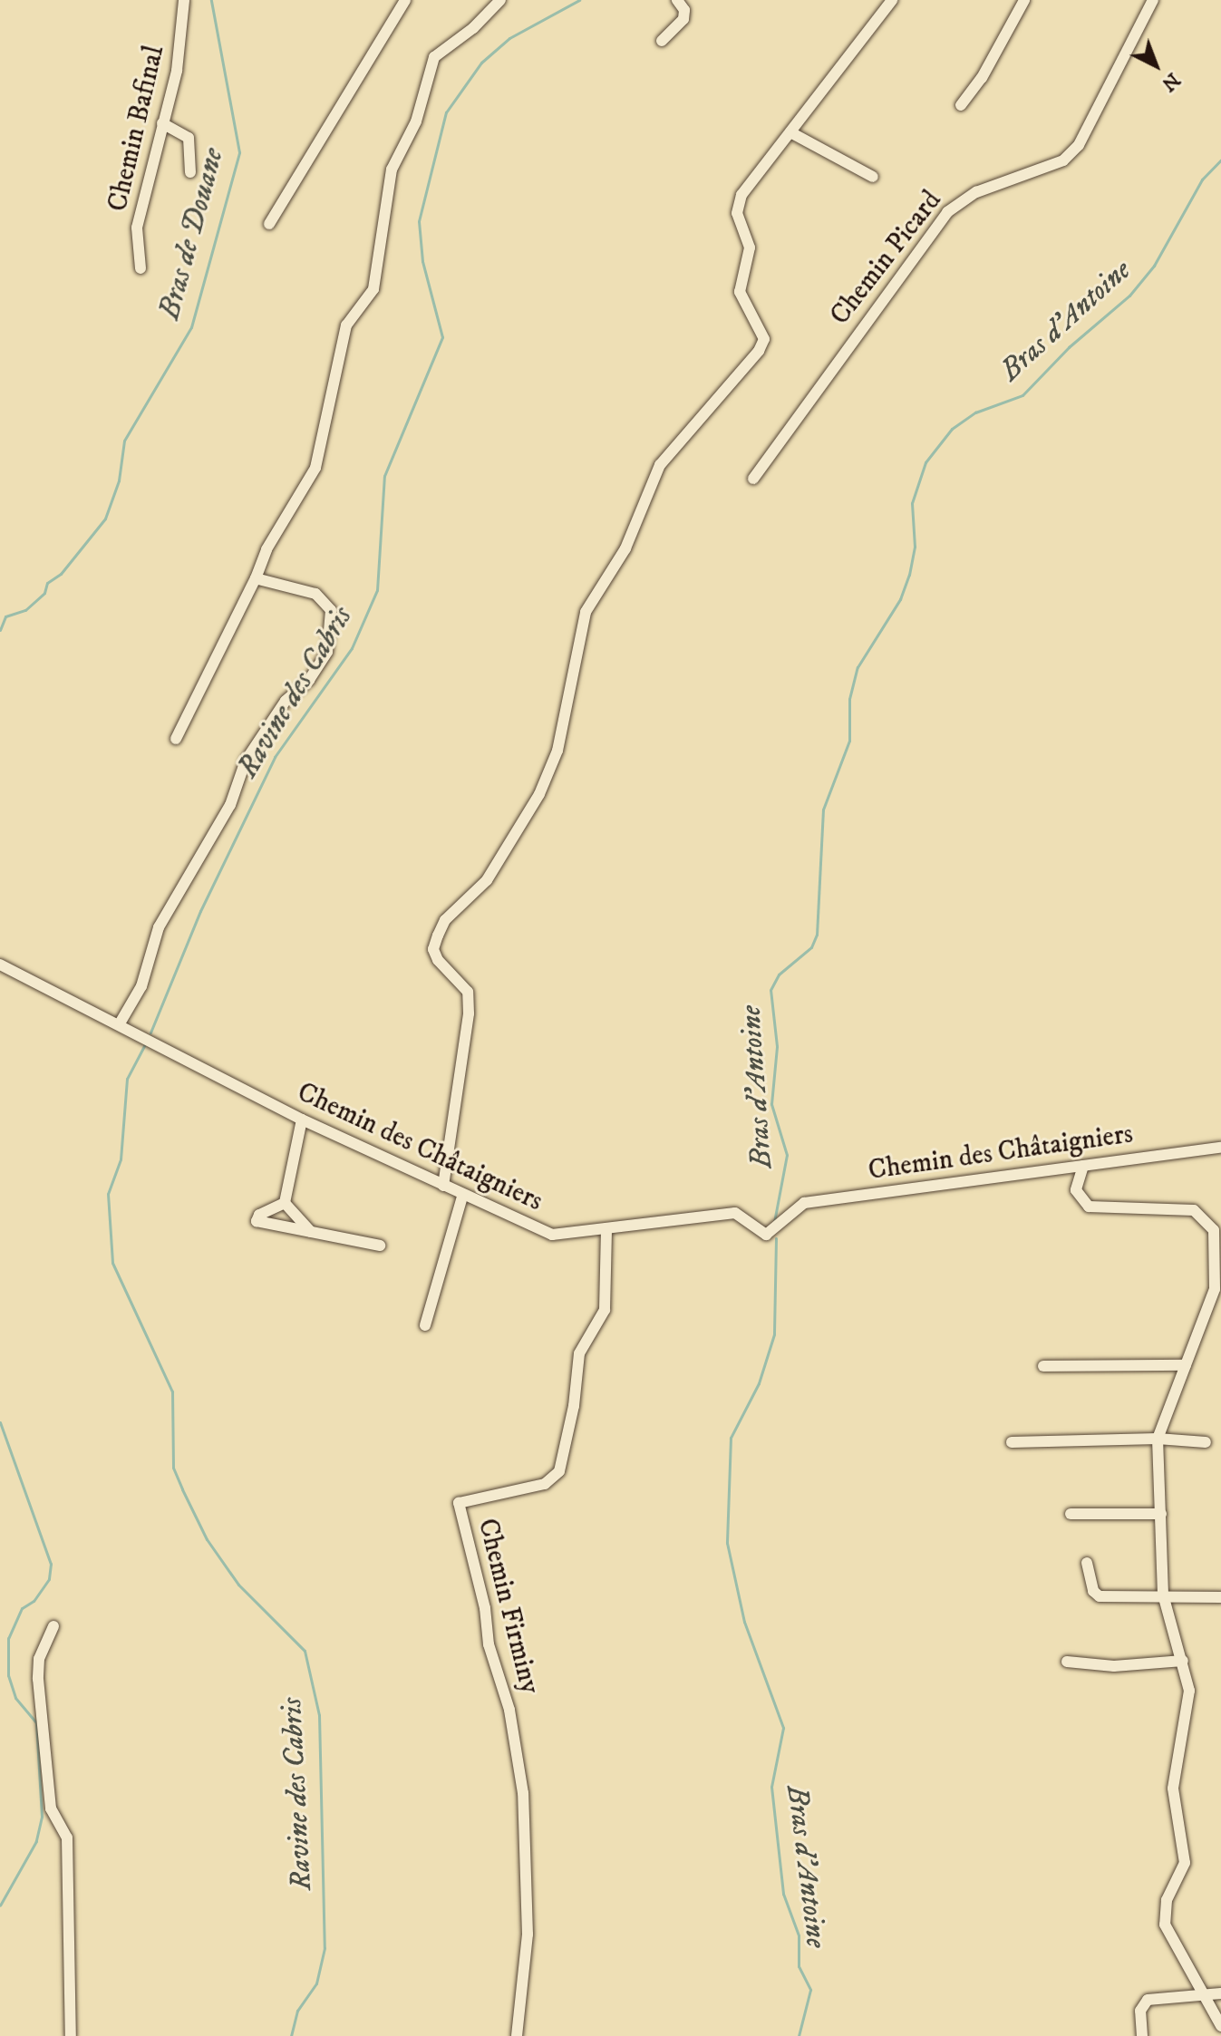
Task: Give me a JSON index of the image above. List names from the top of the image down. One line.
{"streets":{"street":["Chemin Bafinal","Chemin Picard","Chemin des Châtaigniers","Chemin Firminy"]},"crossings":[["Chemin des Châtaigniers","Chemin Firminy"]],"water":["Bras de Douane","Bras d'Antoine","Ravine des Cabris"],"north":"bottom right"}
